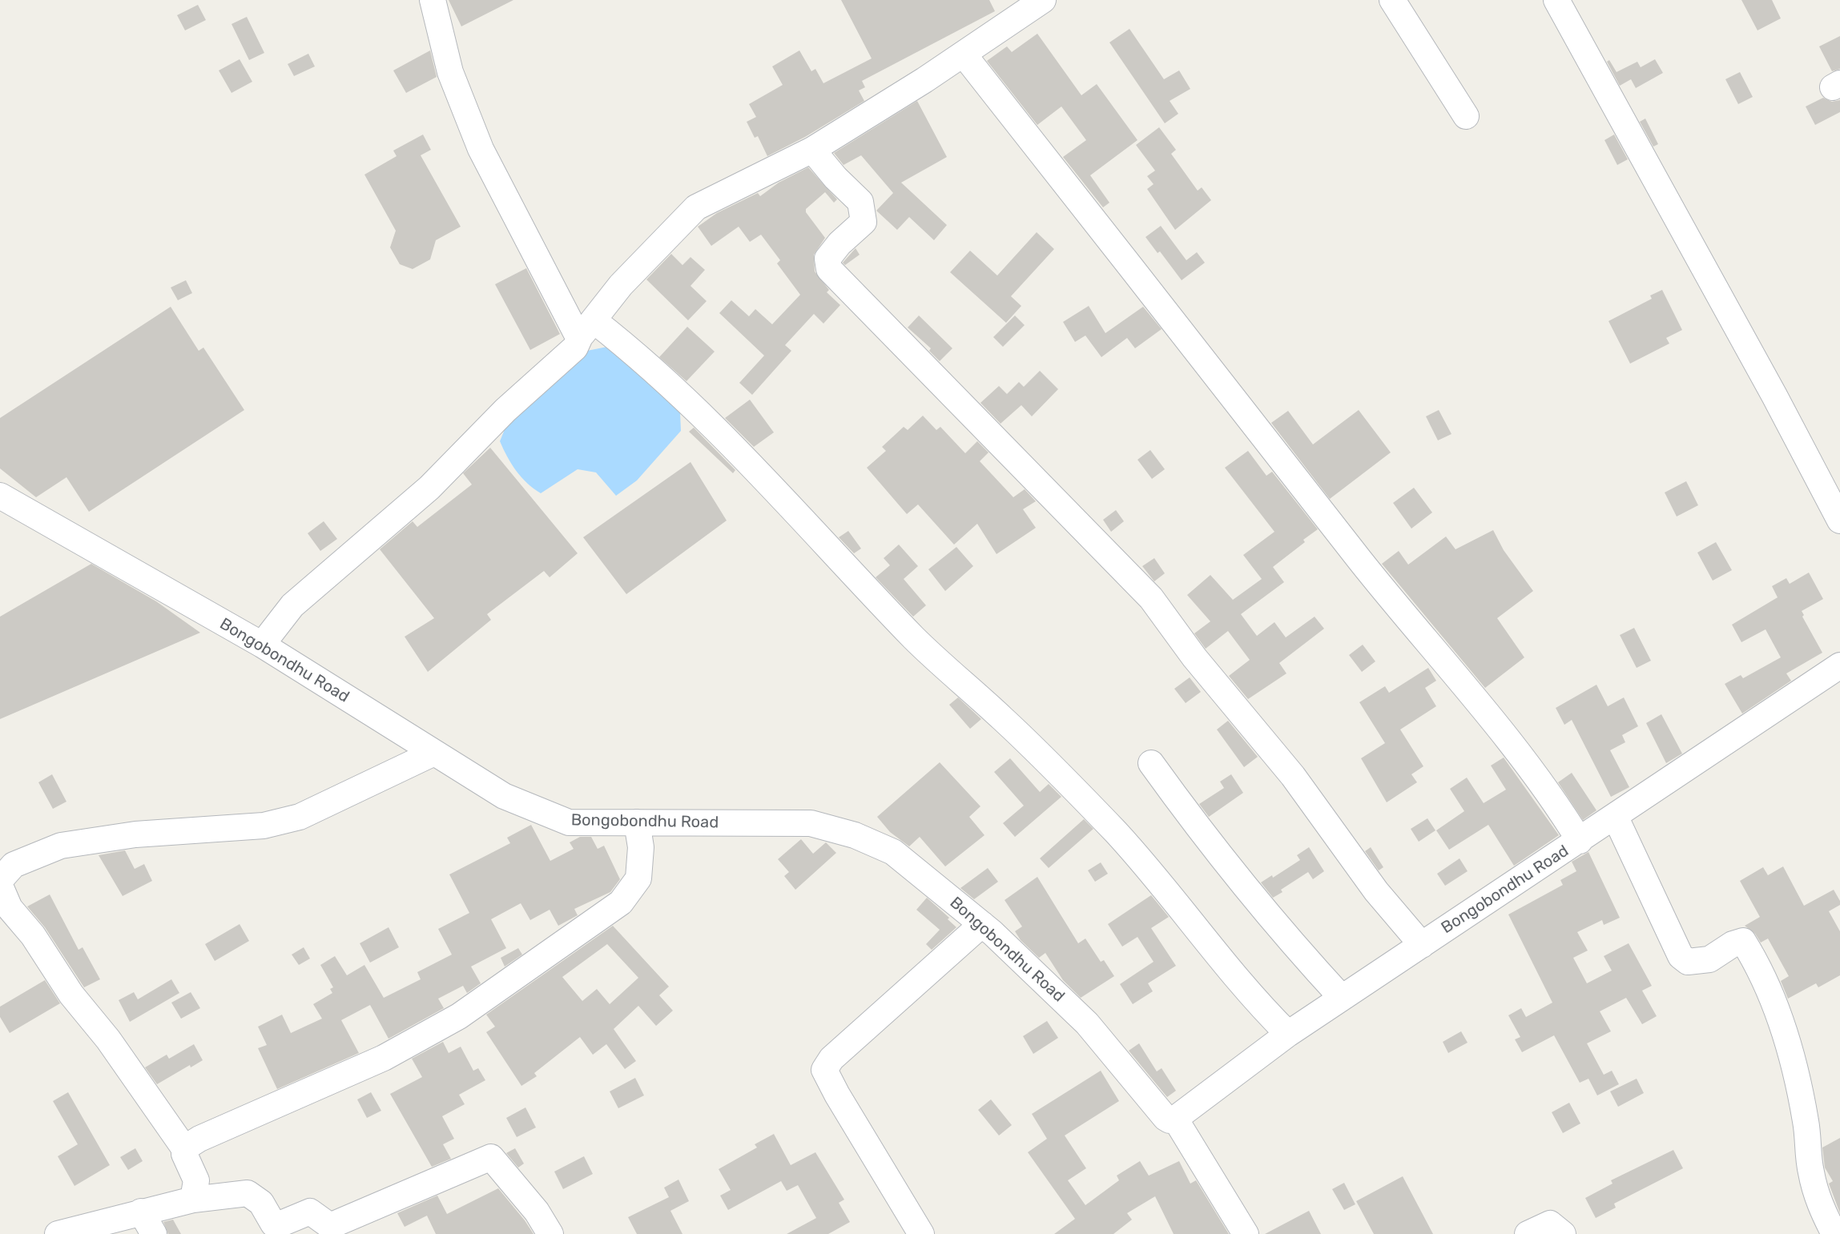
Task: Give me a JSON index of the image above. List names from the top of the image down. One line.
{"streets":{"street":["Bongobondhu Road"]}}
